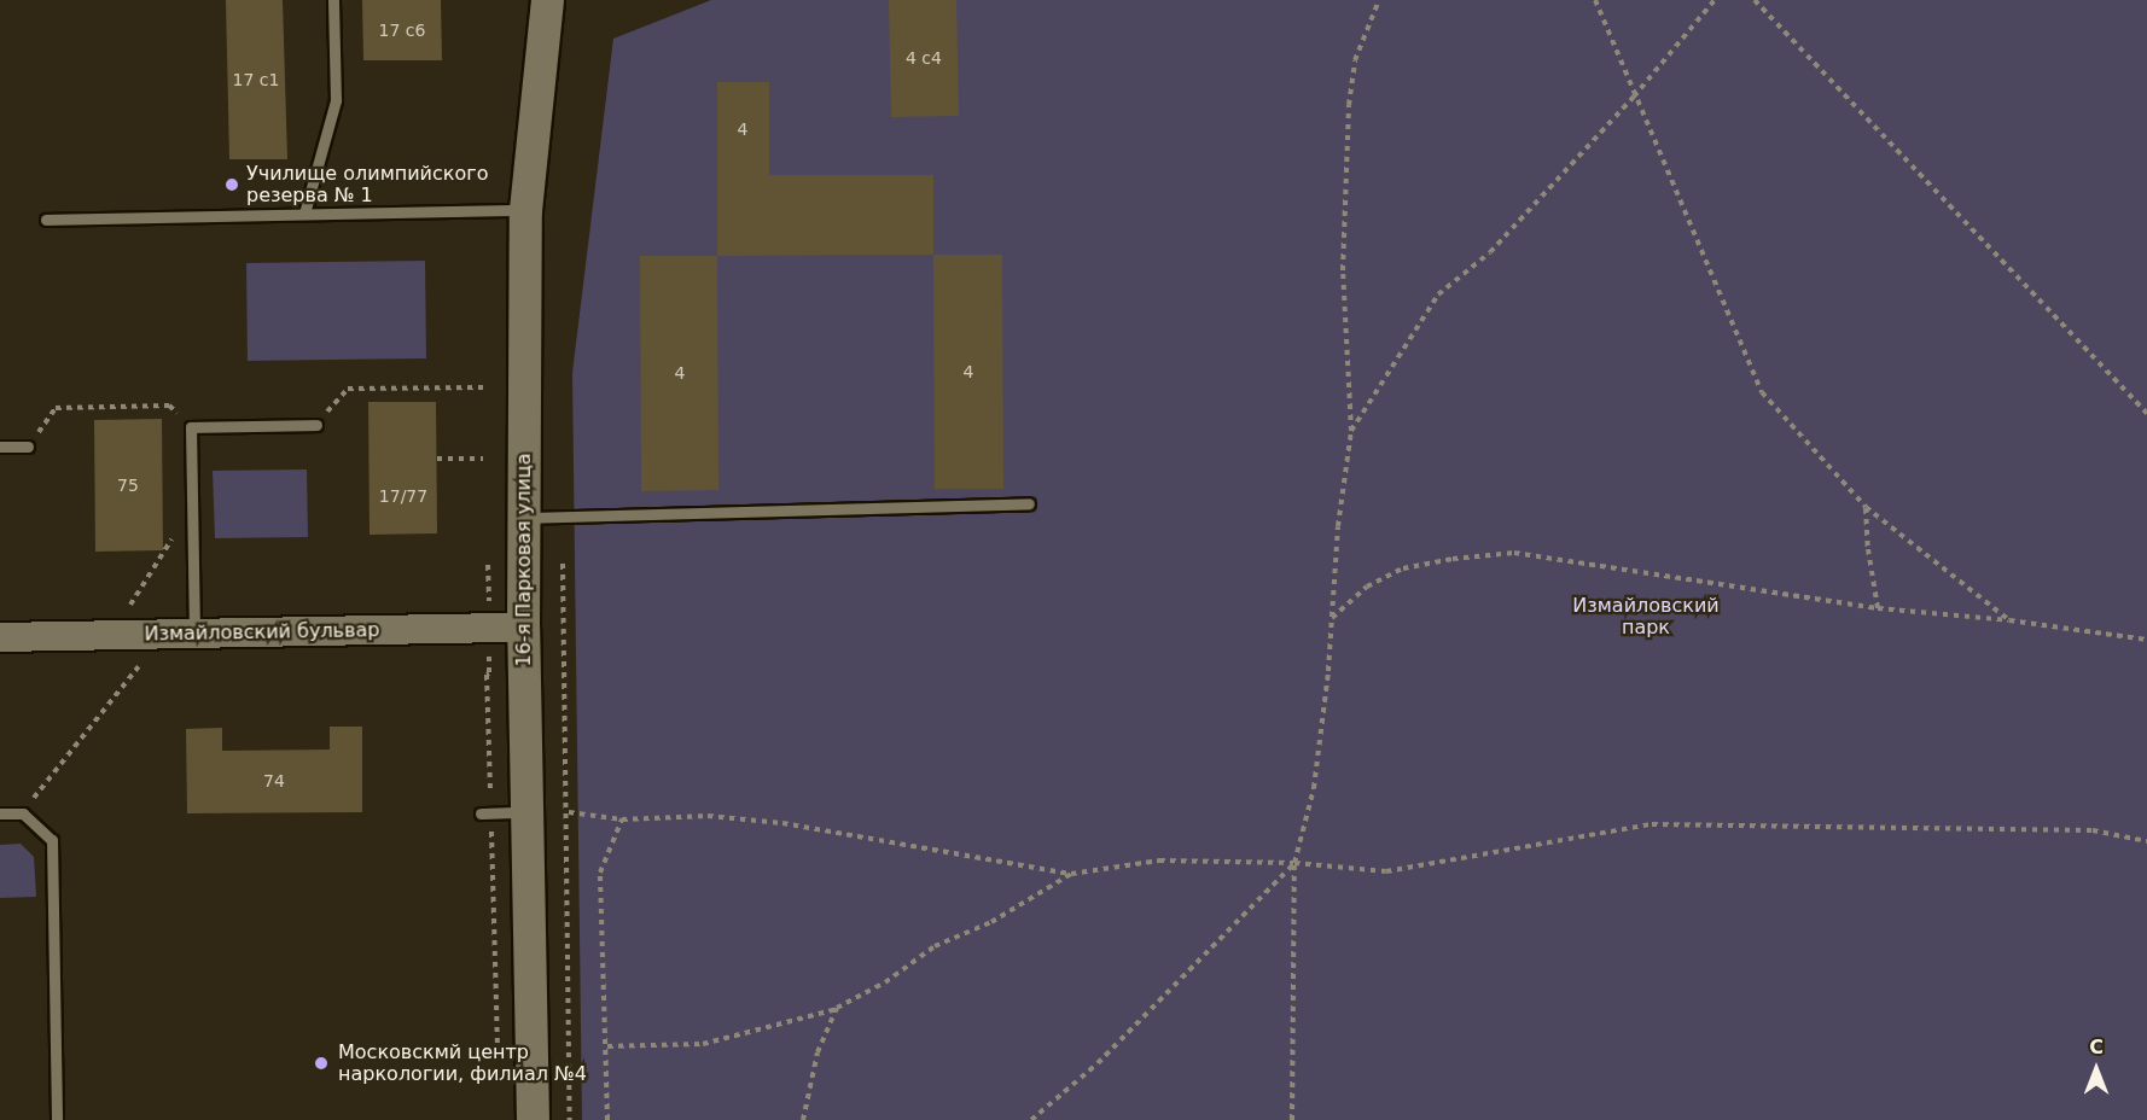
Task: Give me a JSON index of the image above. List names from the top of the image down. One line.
{"streets":{"main road":["16-я Парковая улица"],"street":["Измайловский бульвар"]},"crossings":[["16-я Парковая улица","Измайловский бульвар"]],"parks":["Измайловский парк"],"places":["Училище олимпийского резерва № 1","Московскмй центр наркологии, филиал №4"],"house_numbers":["17 с6","4 с4","17 с1","4","4","4","75","17/77","74"],"north":"top"}
